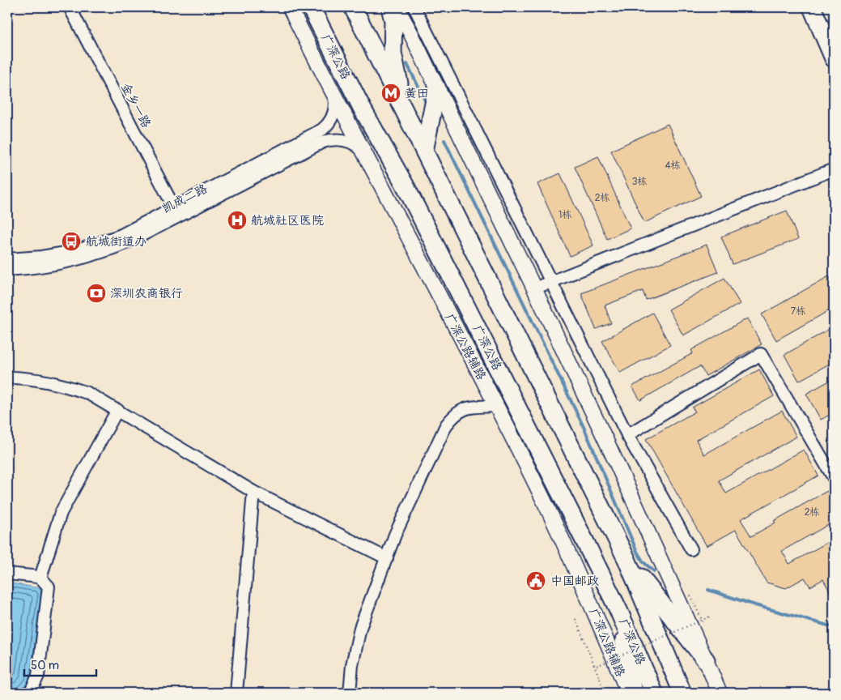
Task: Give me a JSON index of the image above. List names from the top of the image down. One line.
{"streets":{"highway":["广深公路"],"main road":["广深公路辅路"],"street":["金乡一路","凯成二路"]},"crossings":[["金乡一路","凯成二路"],["凯成二路","广深公路辅路"]],"places":{"metro station":["黄田"],"hospital":["航城社区医院"],"bus stop":["航城街道办"],"bank":["深圳农商银行"],"public building":["中国邮政"]},"house_numbers":["4栋","3栋","2栋","1栋","7栋","2栋"],"scale_bar":"50 m"}
